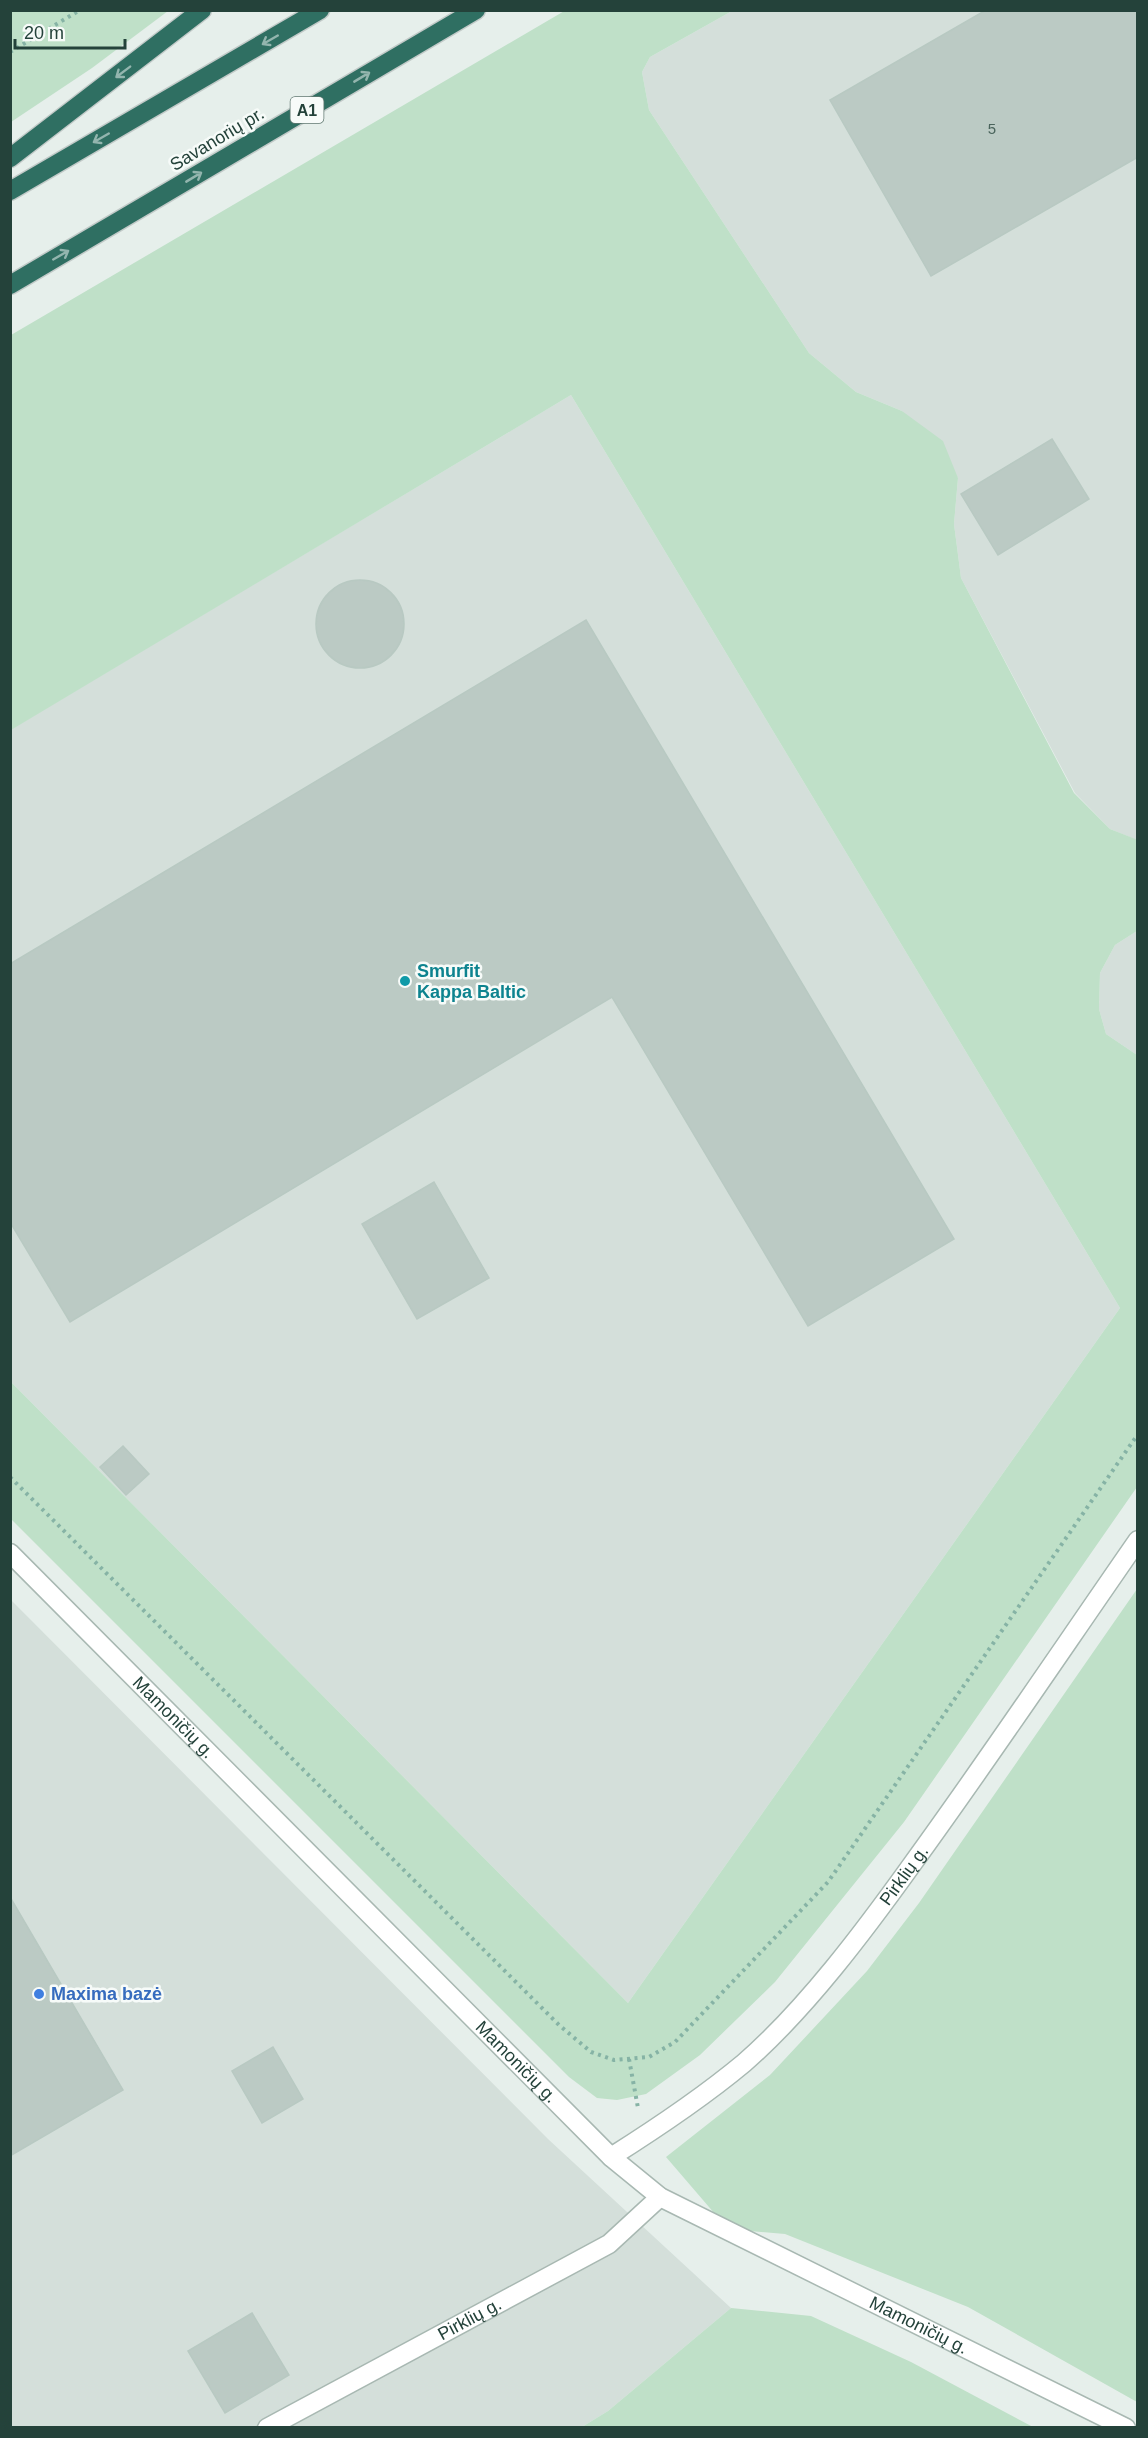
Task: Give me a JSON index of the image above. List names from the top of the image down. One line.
{"streets":{"highway":["A1","Savanorių pr."],"street":["Mamoničių g.","Pirklių g."]},"crossings":[["Mamoničių g.","Pirklių g."]],"places":["Smurfit Kappa Baltic","Maxima bazė"],"house_numbers":["5"],"scale_bar":"20 m"}
